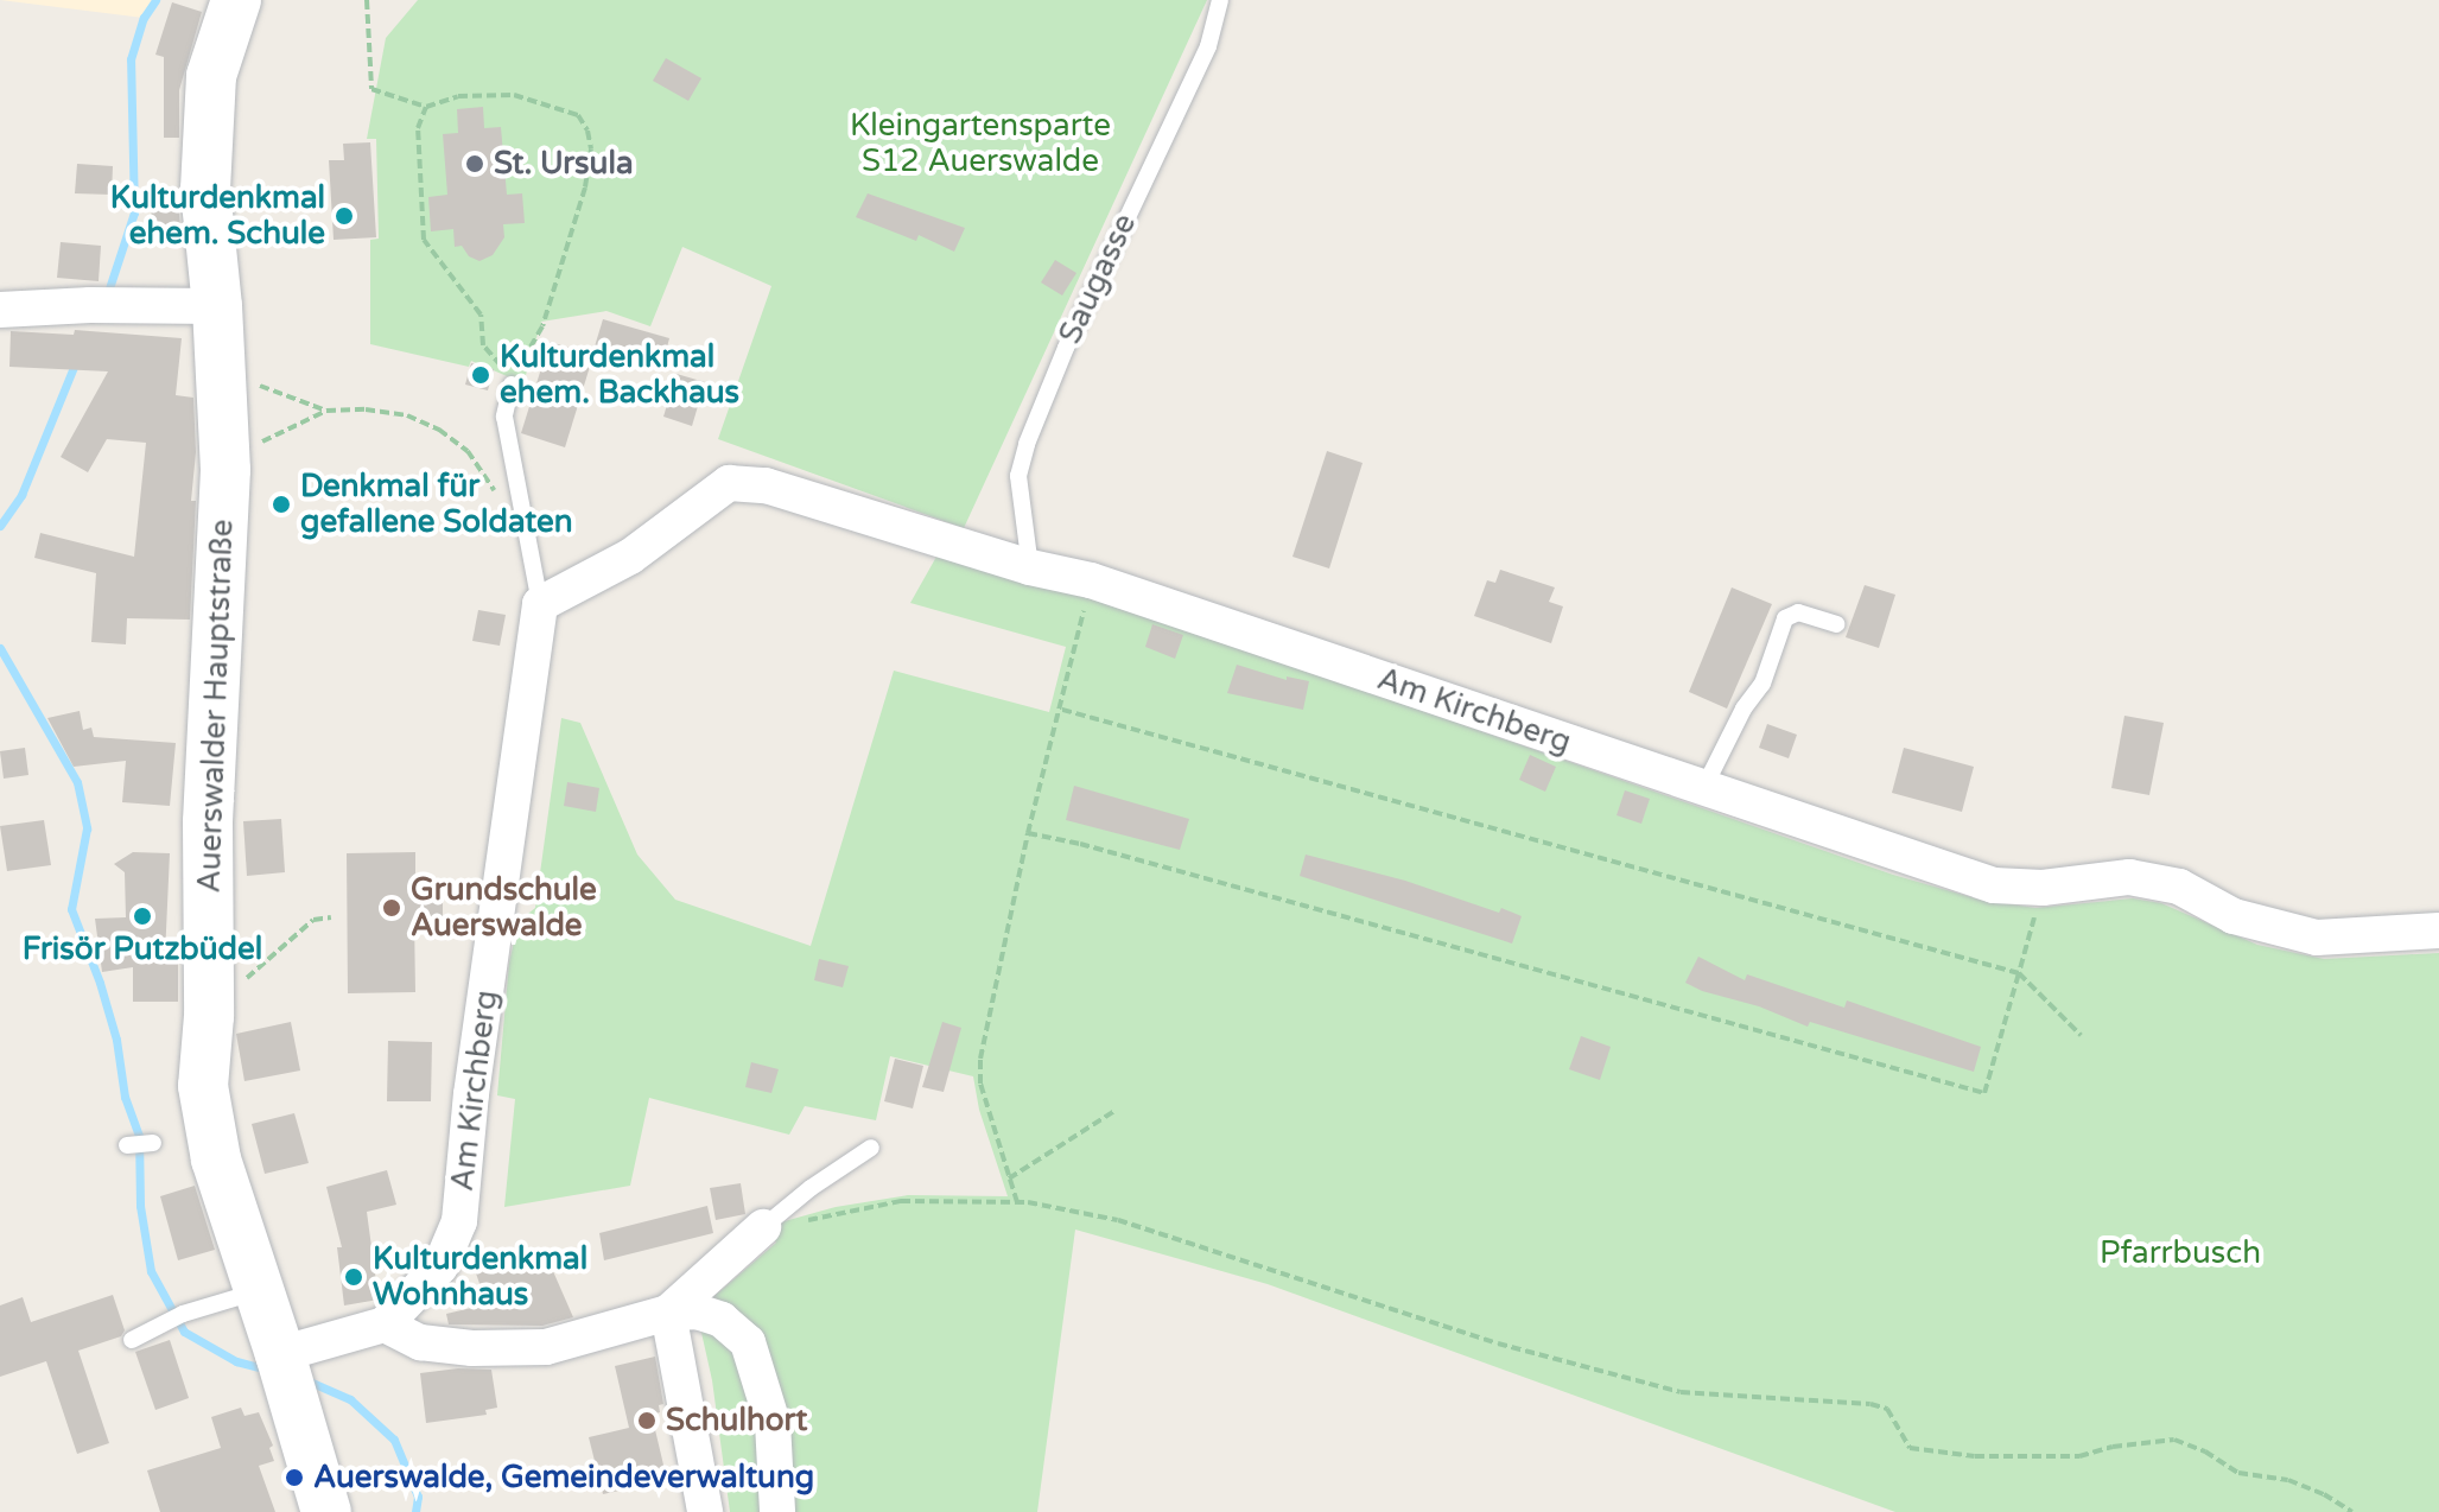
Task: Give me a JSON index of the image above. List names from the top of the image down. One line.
{"streets":{"main road":["Auerswalder Hauptstraße"],"street":["Am Kirchberg"],"lane":["Saugasse"]},"crossings":[["Saugasse","Am Kirchberg"]],"parks":["Kleingartensparte S12 Auerswalde","Pfarrbusch"],"places":["St. Ursula","Kulturdenkmal ehem. Schule","Kulturdenkmal ehem. Backhaus","Denkmal für gefallene Soldaten","Grundschule Auerswalde","Frisör Putzbüdel","Kulturdenkmal Wohnhaus","Schulhort","Auerswalde, Gemeindeverwaltung"]}
